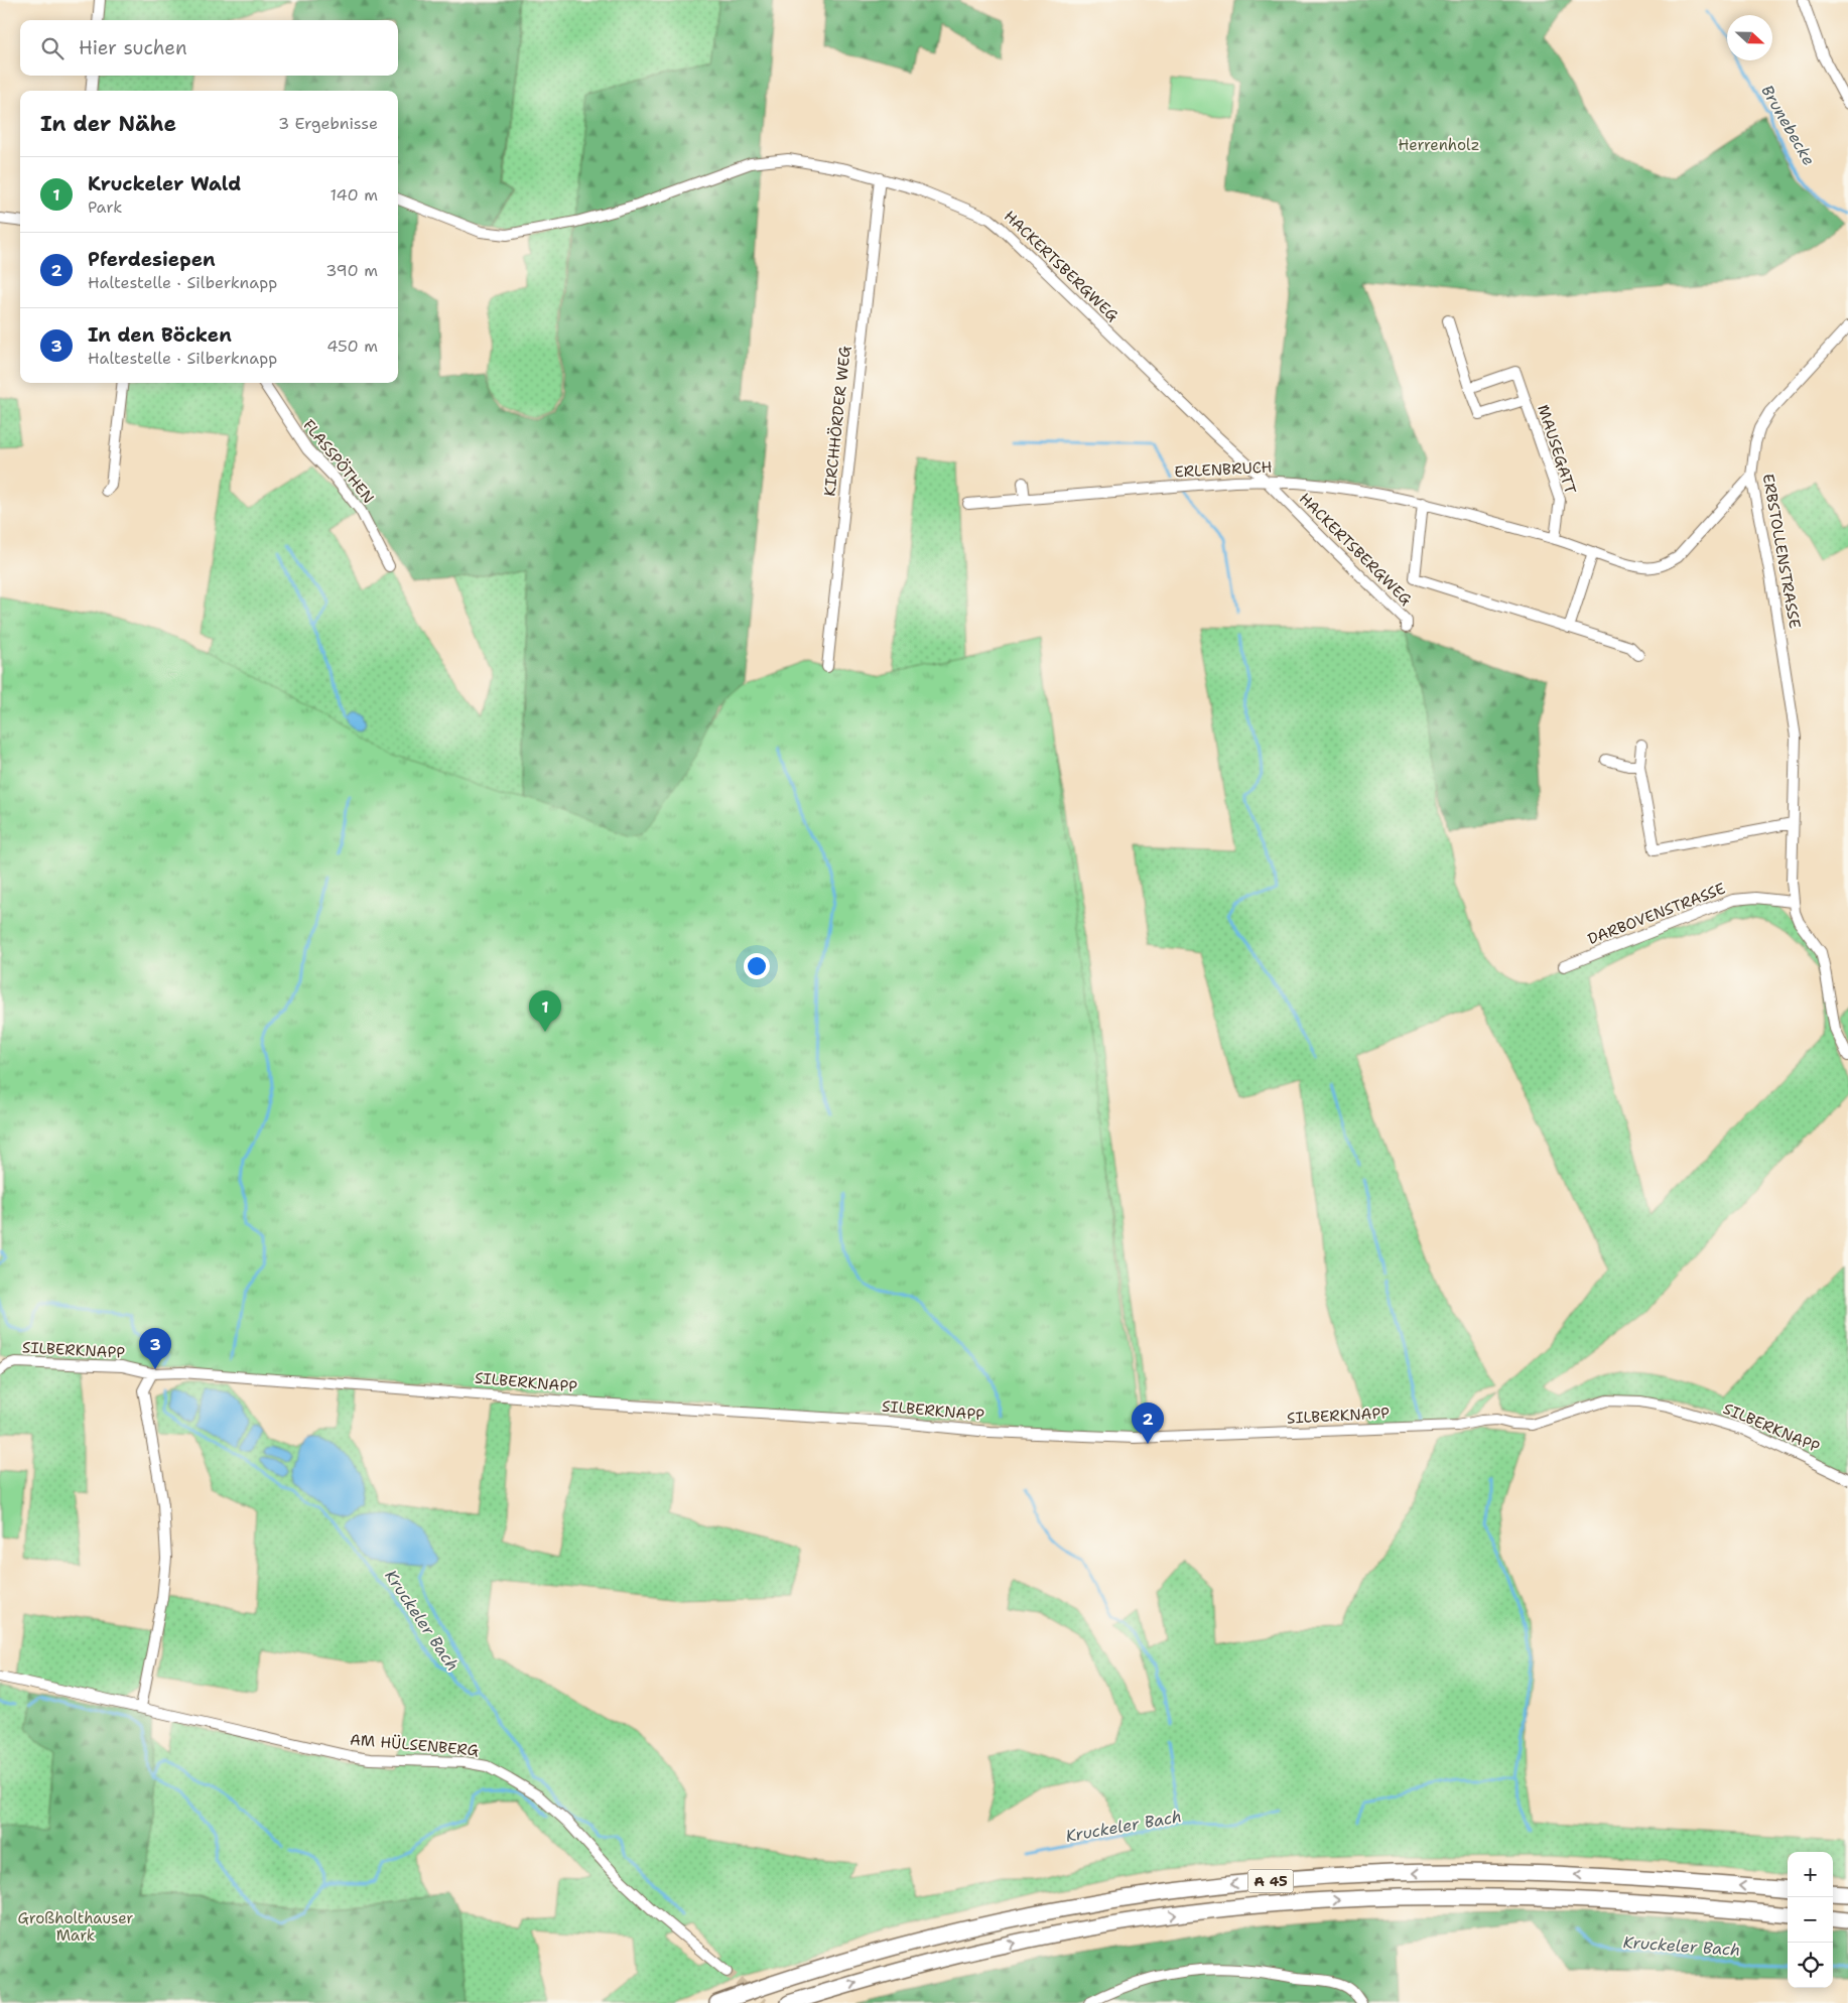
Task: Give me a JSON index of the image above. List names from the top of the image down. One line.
{"streets":{"highway":["A 45"],"street":["HACKERTSBERGWEG","KIRCHHÖRDER WEG","MAUSEGATT","FLASSPÖTHEN","ERLENBRUCH","ERBSTOLLENSTRASSE","DARBOVENSTRASSE","SILBERKNAPP","AM HÜLSENBERG"]},"crossings":[["HACKERTSBERGWEG","KIRCHHÖRDER WEG"],["HACKERTSBERGWEG","ERLENBRUCH"],["MAUSEGATT","ERLENBRUCH"],["ERLENBRUCH","ERBSTOLLENSTRASSE"],["ERBSTOLLENSTRASSE","DARBOVENSTRASSE"]],"water":["Brunebecke","Kruckeler Bach"],"parks":["Herrenholz","Großholthauser Mark"],"north":"right","page":{"search":"Hier suchen","heading":["In der Nähe","3 Ergebnisse"],"list":[{"mark":"1","name":"Kruckeler Wald","note":"Park","value":"140 m"},{"mark":"2","name":"Pferdesiepen","note":"Haltestelle · Silberknapp","value":"390 m"},{"mark":"3","name":"In den Böcken","note":"Haltestelle · Silberknapp","value":"450 m"}],"pins":["1","3","2"],"map_buttons":["+","−"]}}
